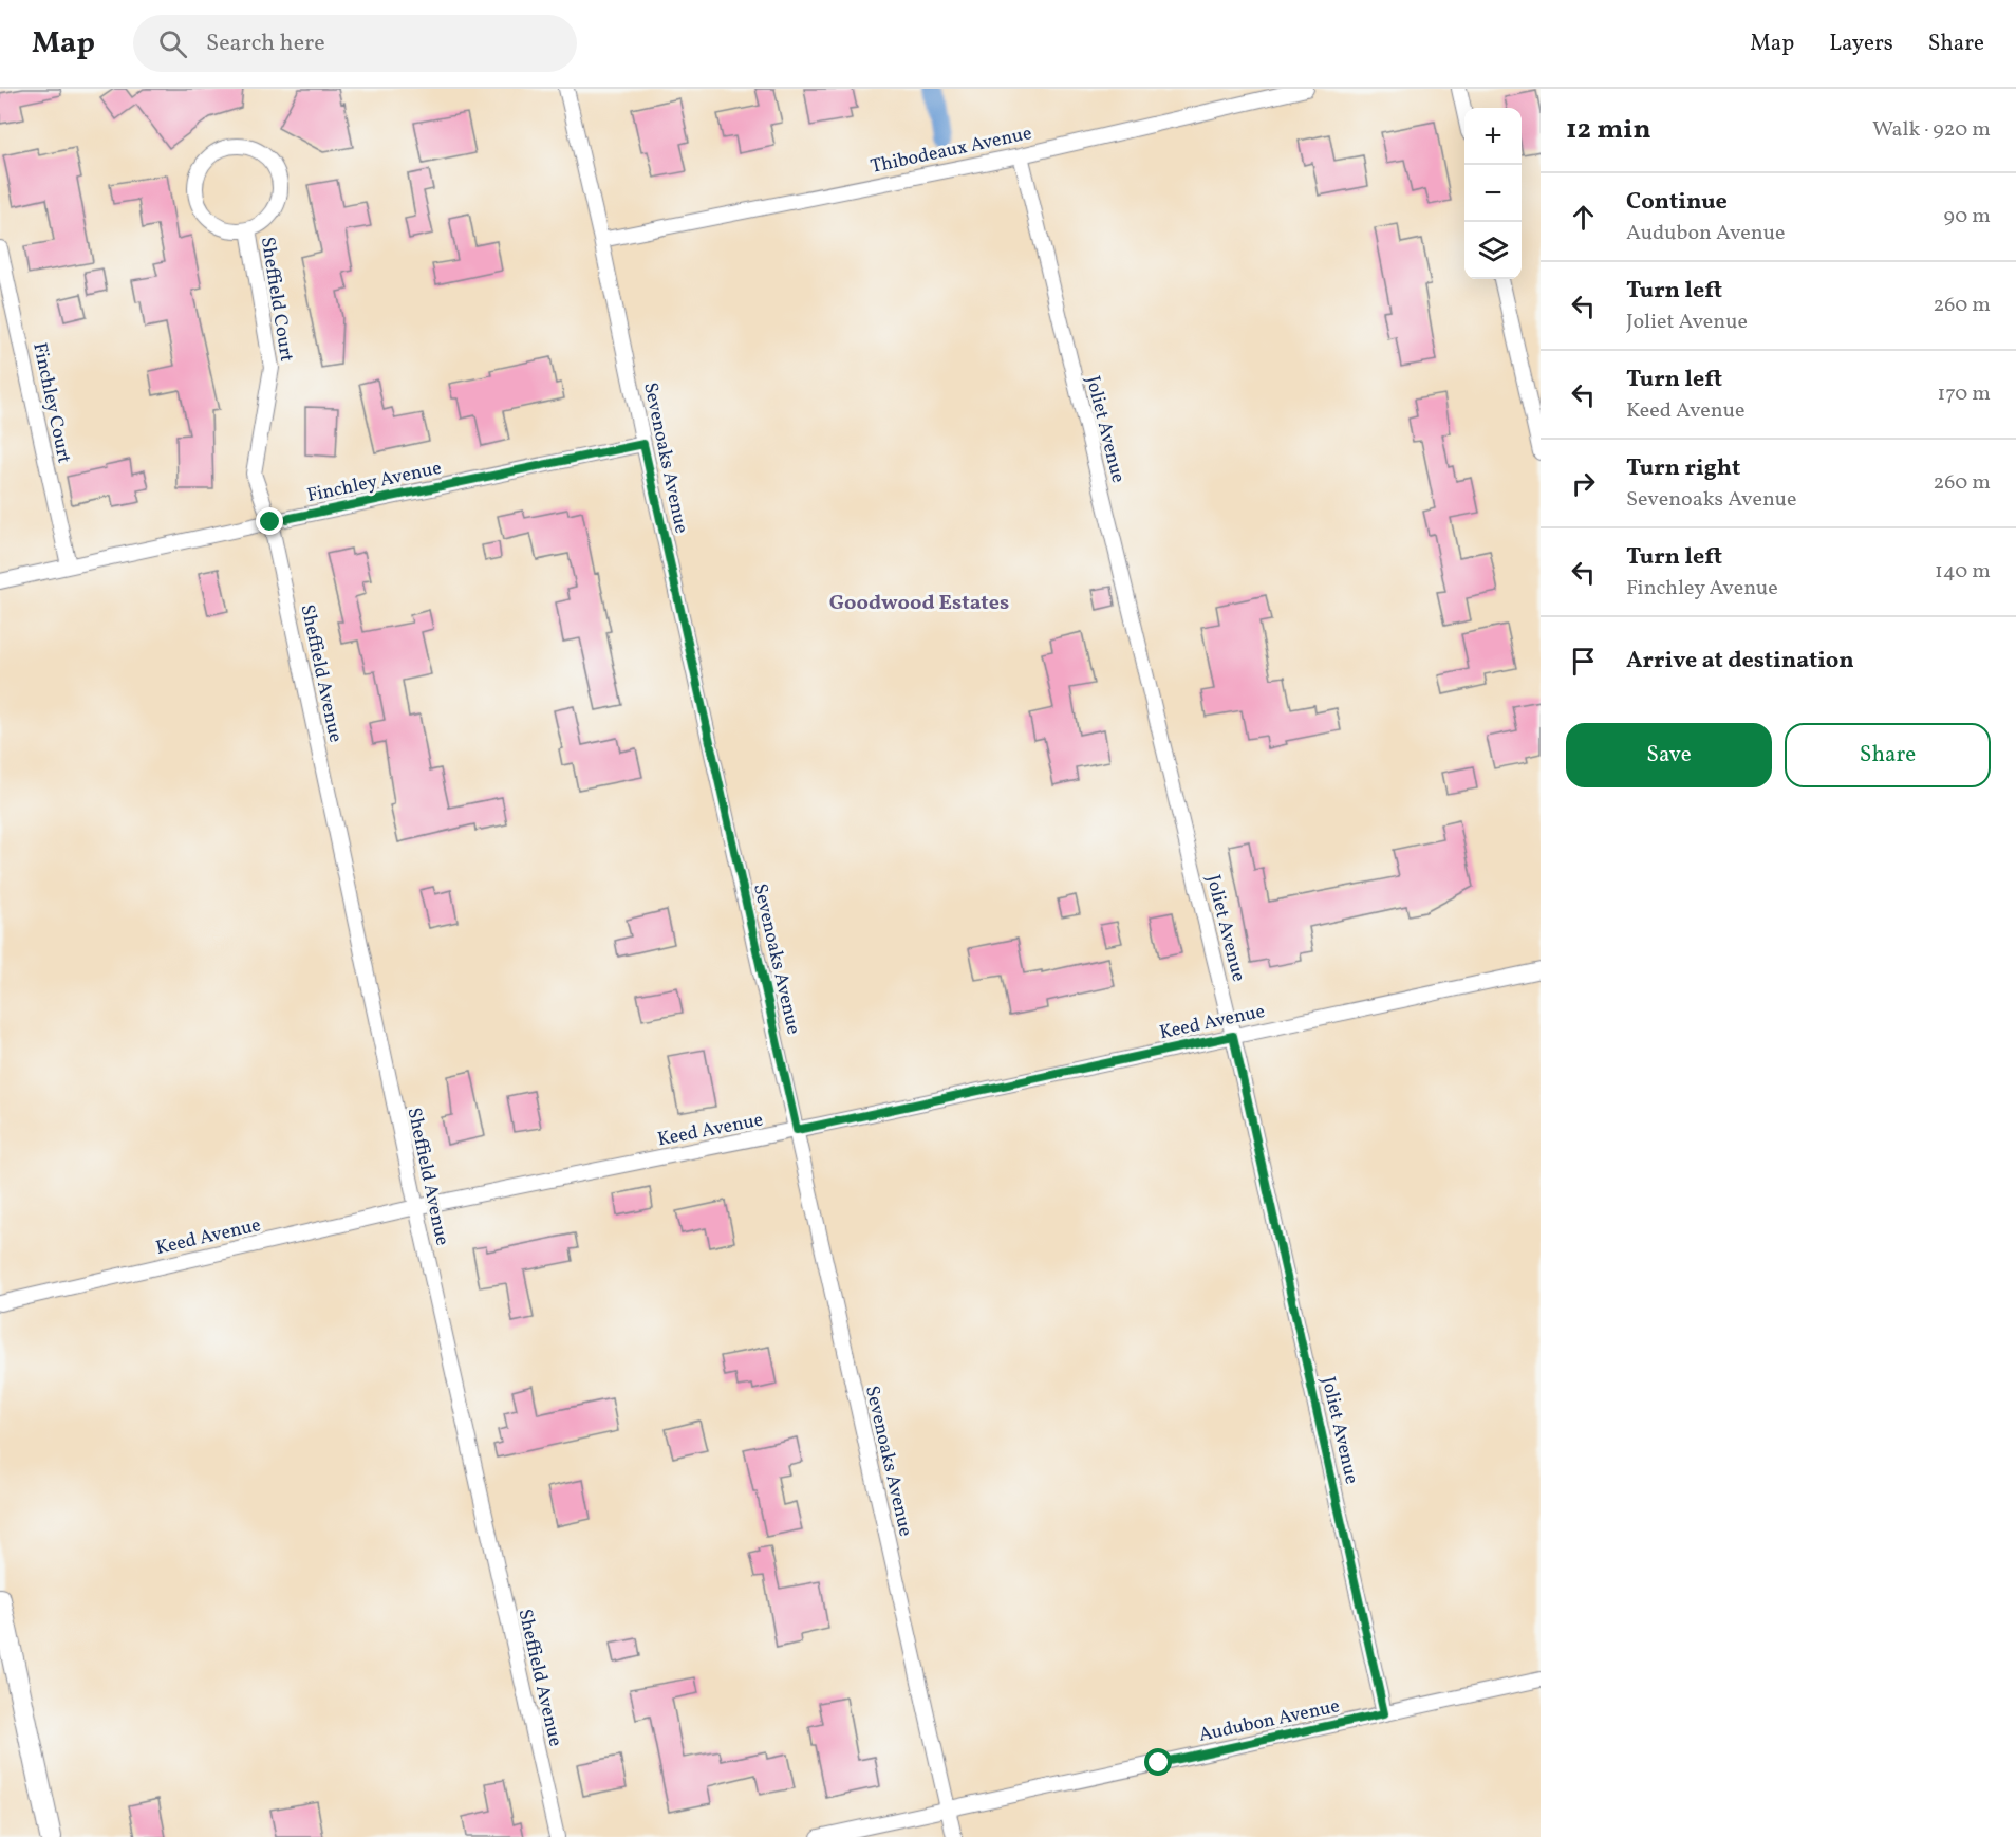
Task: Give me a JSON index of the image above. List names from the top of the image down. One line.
{"streets":{"street":["Thibodeaux Avenue","Sheffield Court","Finchley Court","Joliet Avenue","Sevenoaks Avenue","Finchley Avenue","Sheffield Avenue","Keed Avenue","Audubon Avenue"]},"crossings":[["Thibodeaux Avenue","Joliet Avenue"],["Thibodeaux Avenue","Sevenoaks Avenue"],["Sheffield Court","Finchley Avenue"],["Sheffield Court","Sheffield Avenue"],["Finchley Court","Finchley Avenue"],["Joliet Avenue","Keed Avenue"],["Joliet Avenue","Audubon Avenue"],["Sevenoaks Avenue","Finchley Avenue"],["Sevenoaks Avenue","Keed Avenue"],["Sevenoaks Avenue","Audubon Avenue"],["Finchley Avenue","Sheffield Avenue"],["Sheffield Avenue","Keed Avenue"]],"districts":["Goodwood Estates"],"page":{"header":"Map","search":"Search here","nav":["Map","Layers","Share"],"heading":["12 min","Walk · 920 m"],"map_buttons":["+","−"],"list":[["Continue","Audubon Avenue","90 m"],["Turn left","Joliet Avenue","260 m"],["Turn left","Keed Avenue","170 m"],["Turn right","Sevenoaks Avenue","260 m"],["Turn left","Finchley Avenue","140 m"],"Arrive at destination"],"buttons":["Save","Share"]}}
